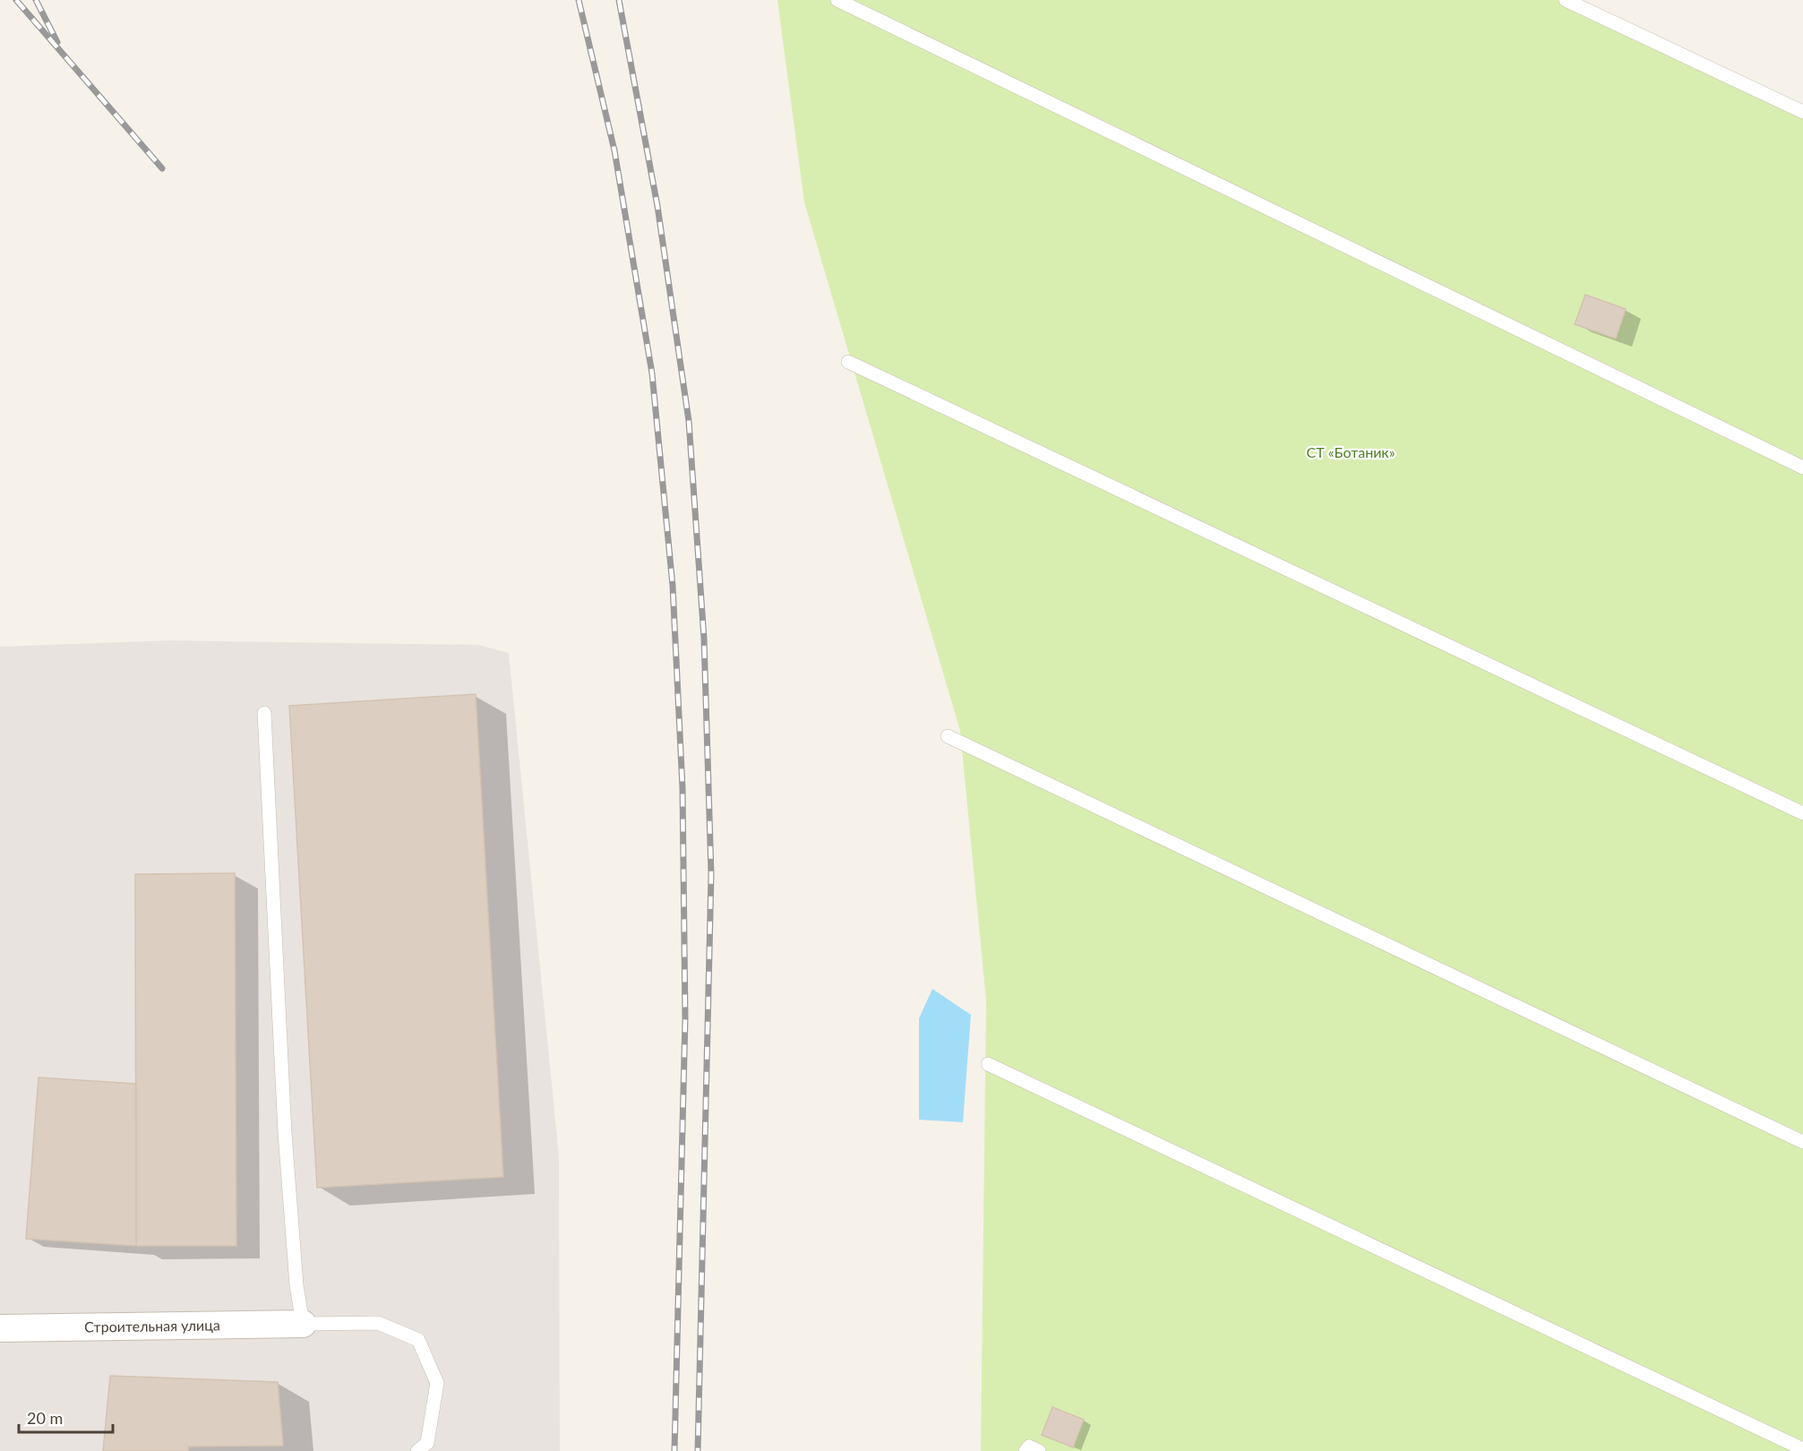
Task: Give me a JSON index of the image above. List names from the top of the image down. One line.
{"streets":{"street":["Строительная улица"]},"parks":["СТ «Ботаник»"],"scale_bar":"20 m"}
